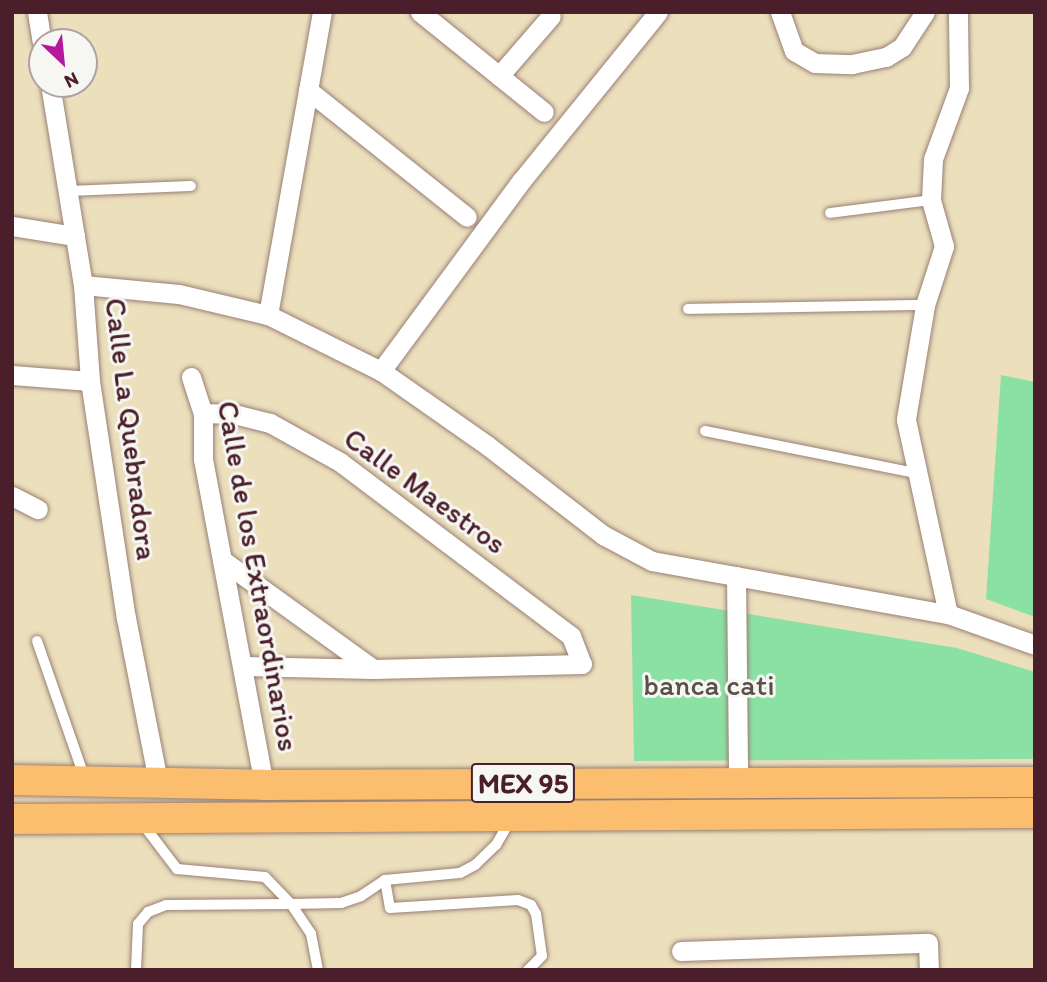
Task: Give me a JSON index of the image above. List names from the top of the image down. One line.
{"streets":{"main road":["MEX 95"],"street":["Calle La Quebradora","Calle Maestros","Calle de los Extraordinarios"]},"crossings":[["Calle La Quebradora","MEX 95"],["Calle Maestros","Calle de los Extraordinarios"],["Calle de los Extraordinarios","MEX 95"]],"parks":["banca cati"],"north":"bottom right"}
